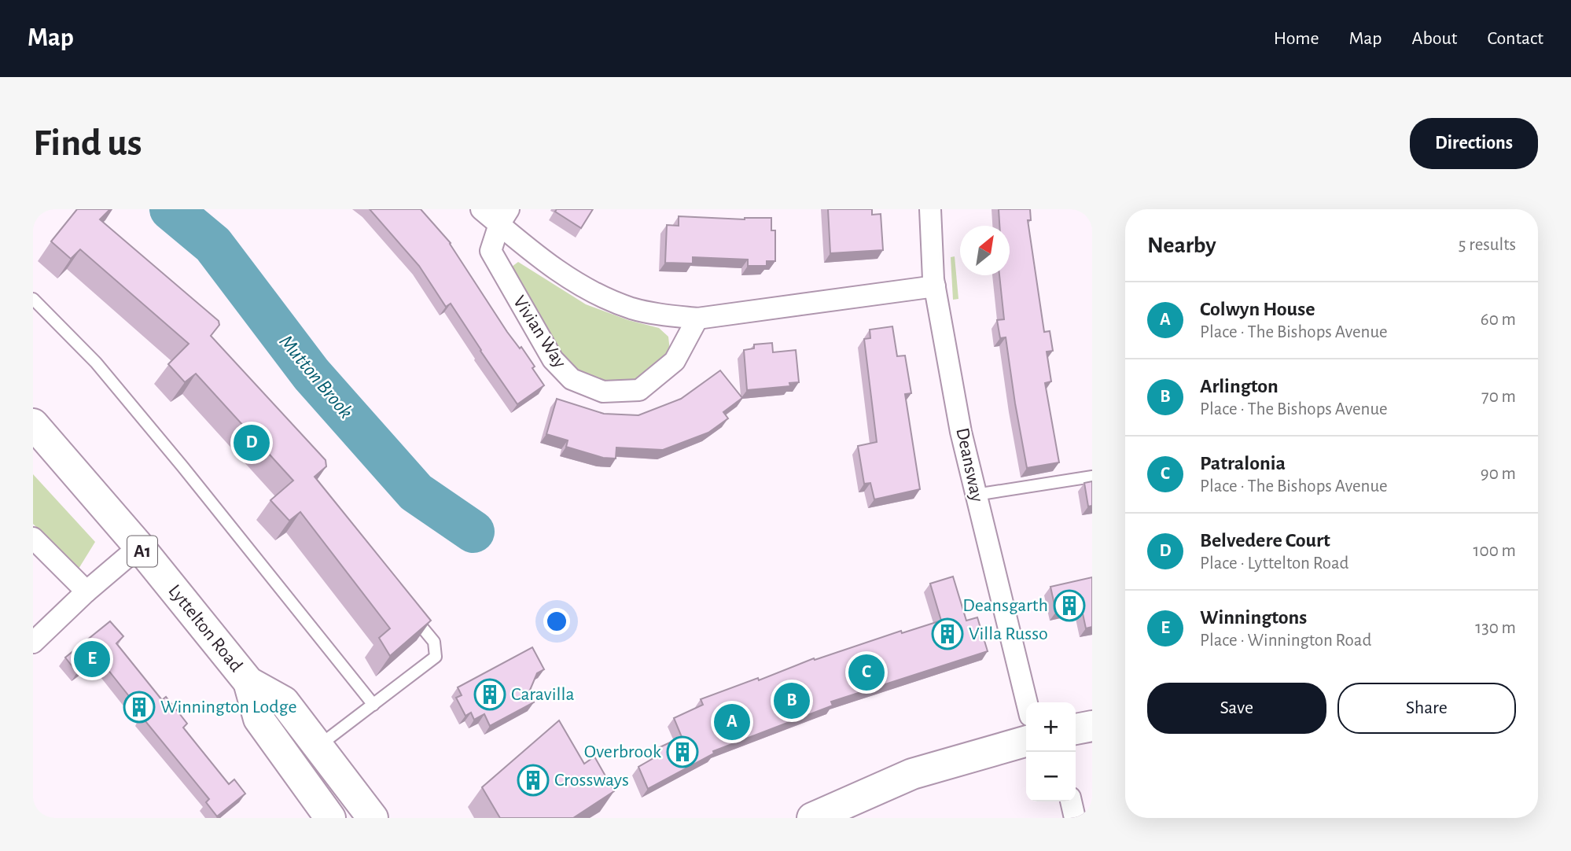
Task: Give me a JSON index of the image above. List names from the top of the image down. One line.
{"streets":{"main road":["A1","Lyttelton Road"],"street":["Vivian Way","Deansway"]},"water":["Mutton Brook"],"places":{"building":["Deansgarth","Villa Russo","Caravilla","Winnington Lodge","Overbrook","Crossways"]},"north":"top right","page":{"header":"Map","nav":["Home","Map","About","Contact"],"buttons":["Directions",["Save","Share"]],"title":"Find us","heading":["Nearby","5 results"],"list":[{"mark":"A","name":"Colwyn House","note":"Place · The Bishops Avenue","value":"60 m"},{"mark":"B","name":"Arlington","note":"Place · The Bishops Avenue","value":"70 m"},{"mark":"C","name":"Patralonia","note":"Place · The Bishops Avenue","value":"90 m"},{"mark":"D","name":"Belvedere Court","note":"Place · Lyttelton Road","value":"100 m"},{"mark":"E","name":"Winningtons","note":"Place · Winnington Road","value":"130 m"}],"pins":["D","E","C","B","A"],"map_buttons":["+","−"]}}
